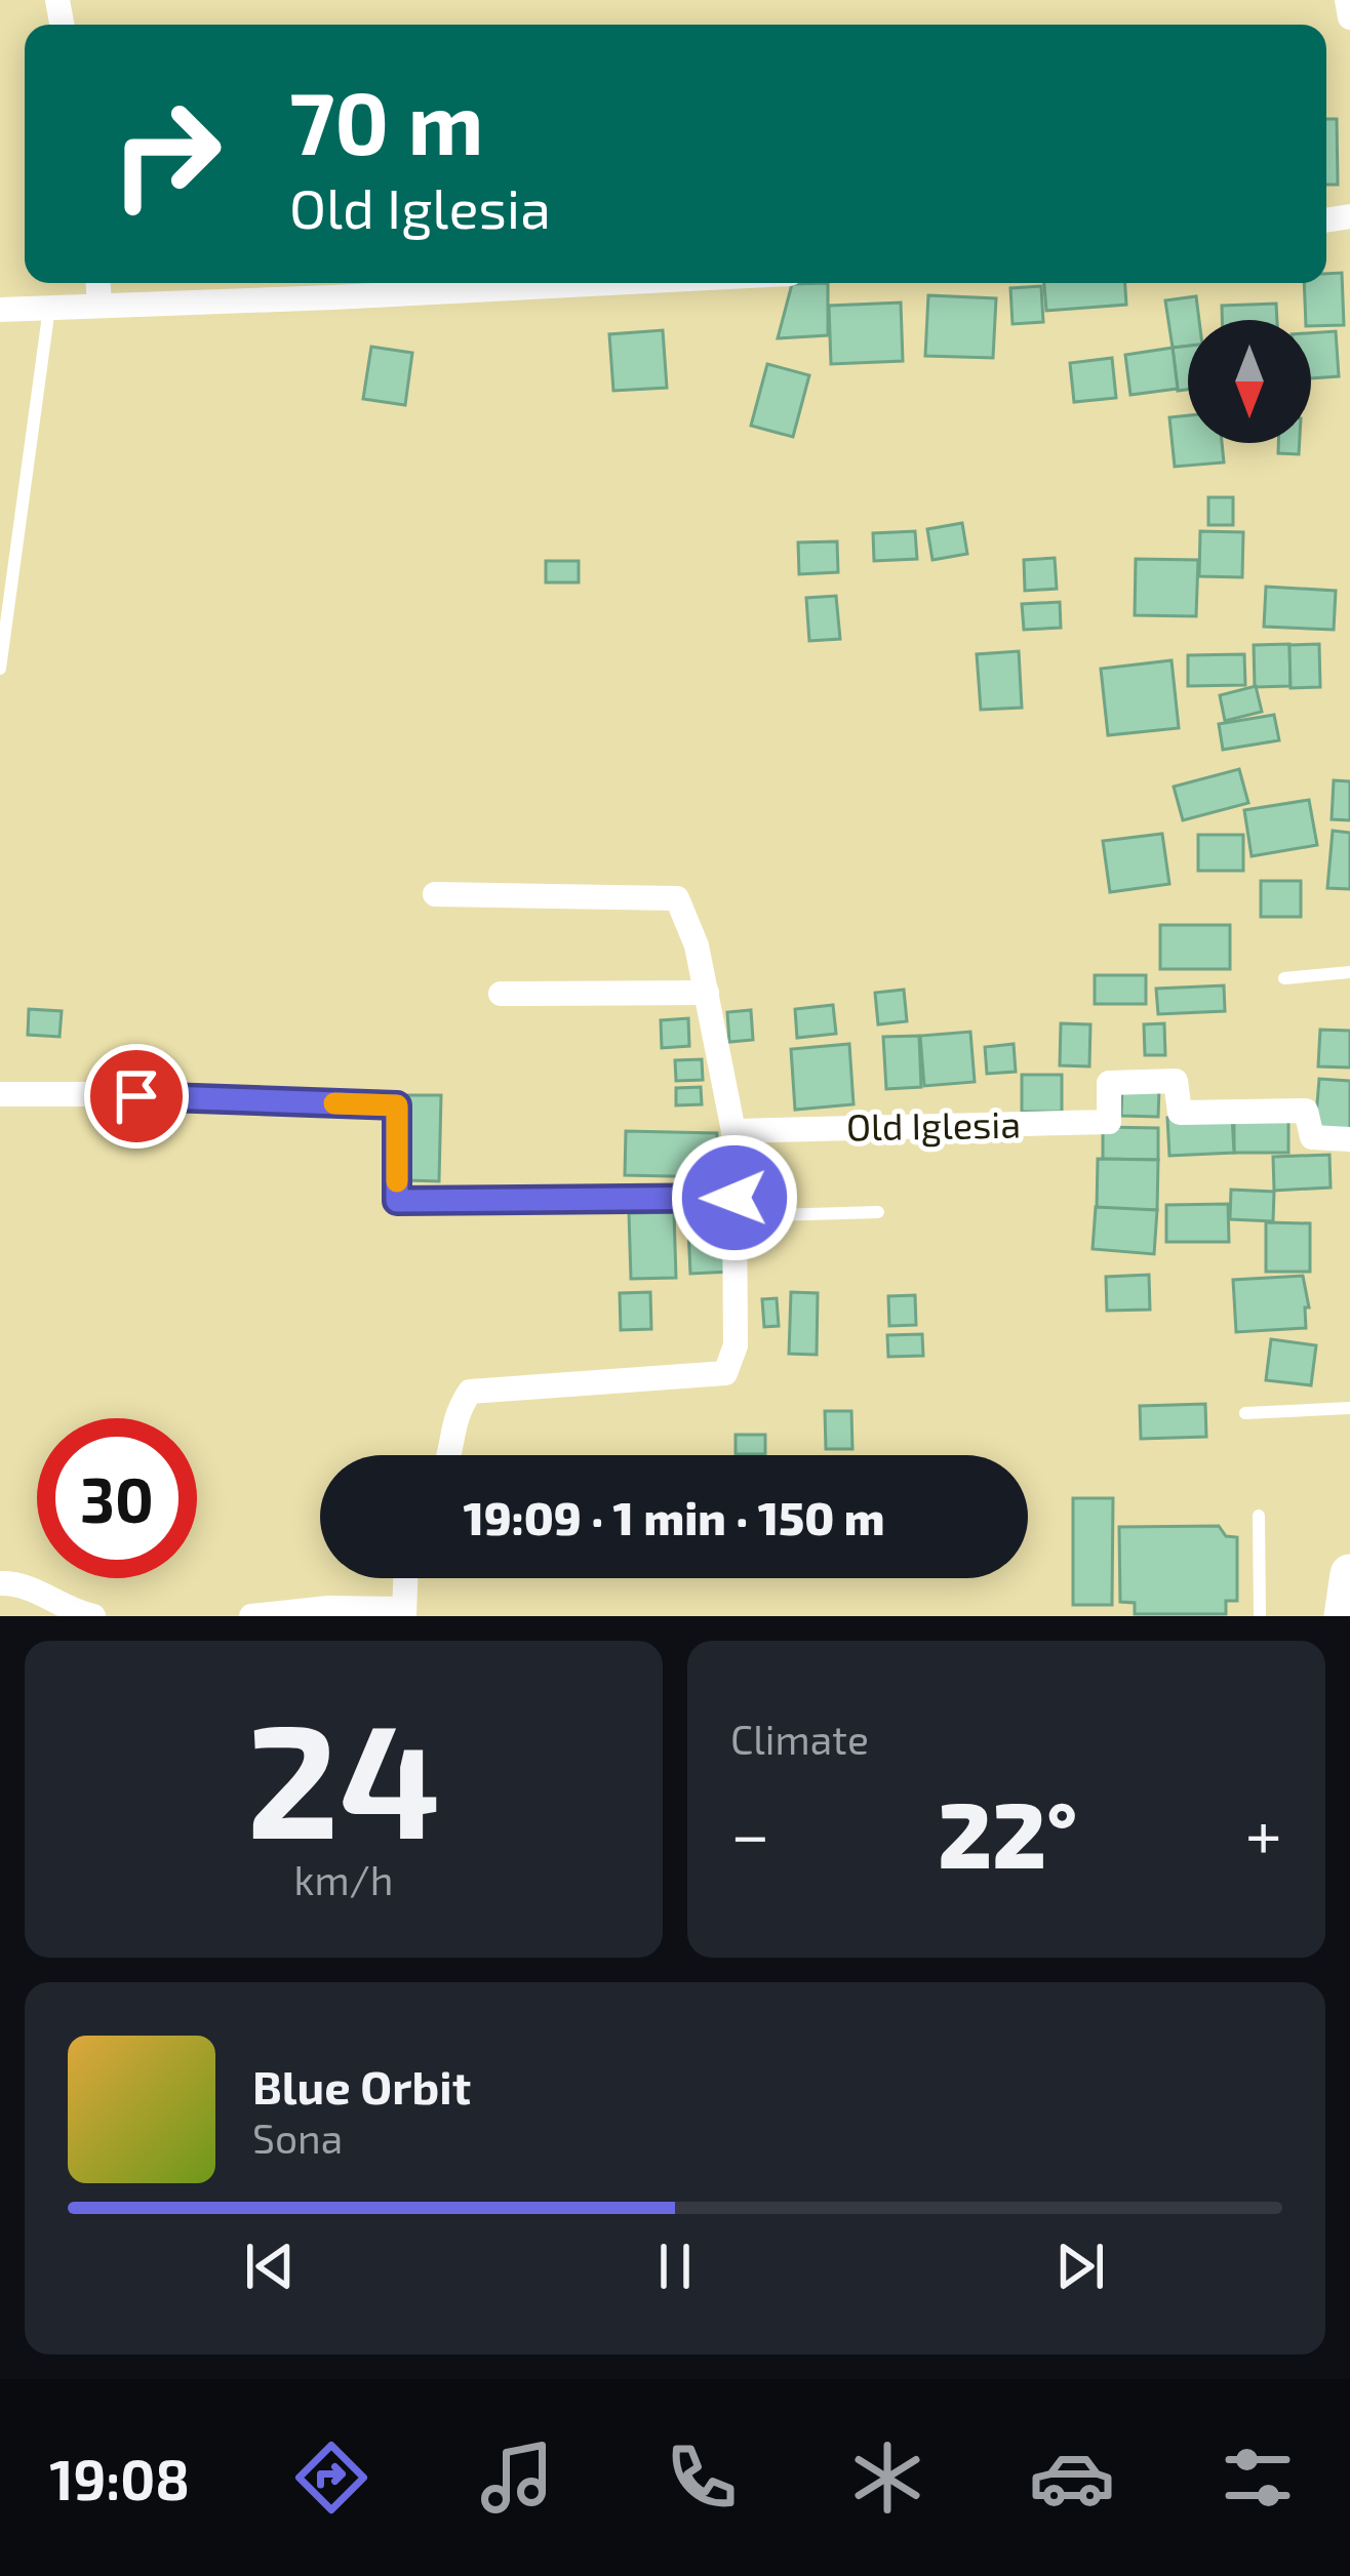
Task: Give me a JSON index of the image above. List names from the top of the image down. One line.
{"streets":{"street":["Old Iglesia"]},"north":"bottom","page":{"turn":["70 m","Old Iglesia"],"limit":"30","trip":"19:09 · 1 min · 150 m","tile":[["24","km/h"],"Climate"],"heat":["−","22°","+"],"song":["Blue Orbit","Sona"],"tabs":"19:08"}}
